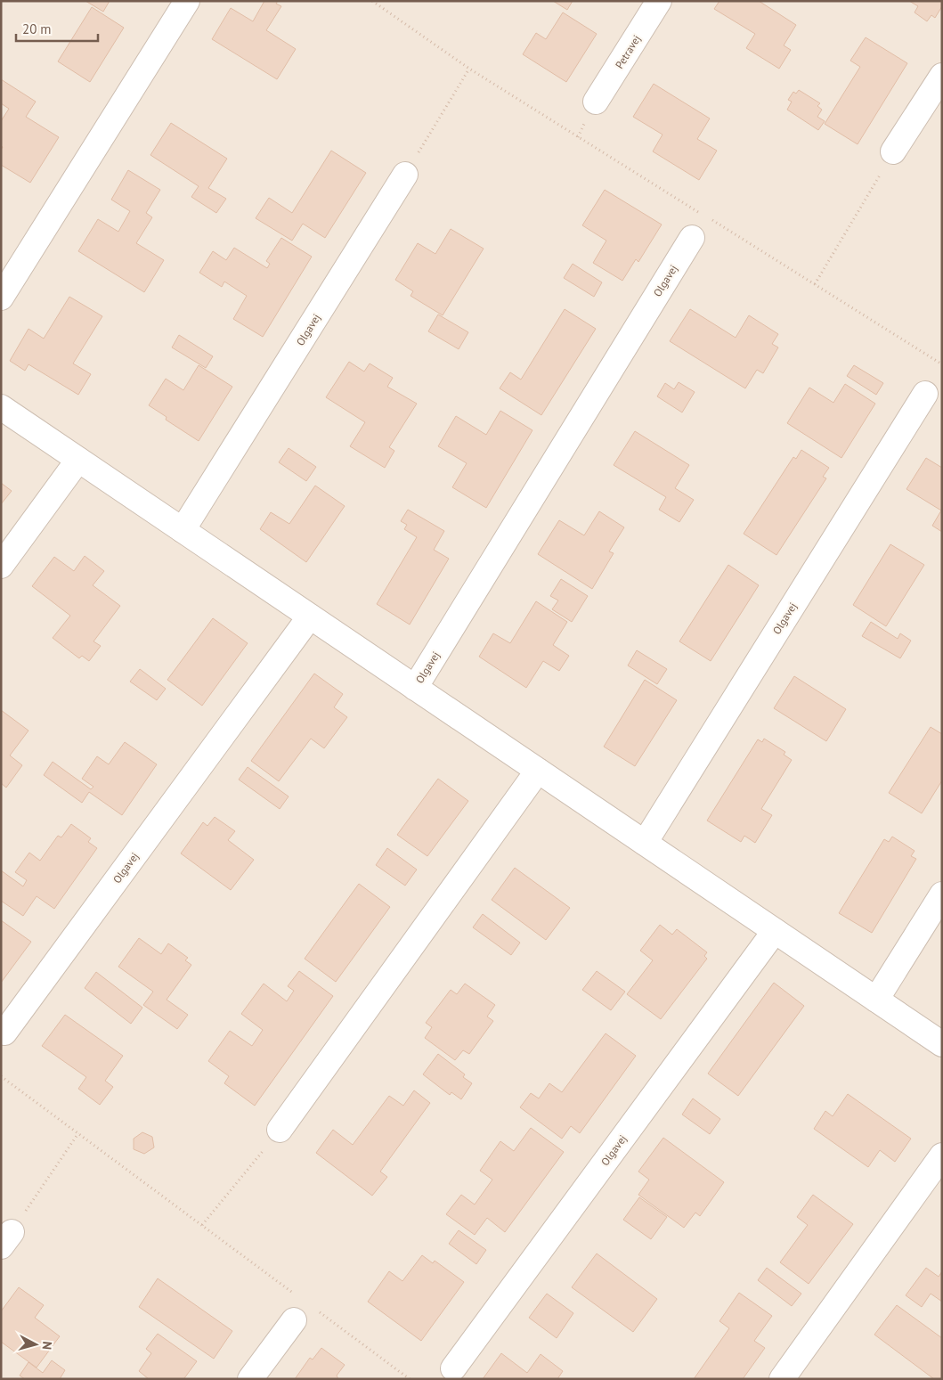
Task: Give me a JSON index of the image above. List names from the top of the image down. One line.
{"streets":{"street":["Petravej","Olgavej"]},"scale_bar":"20 m","north":"right"}
